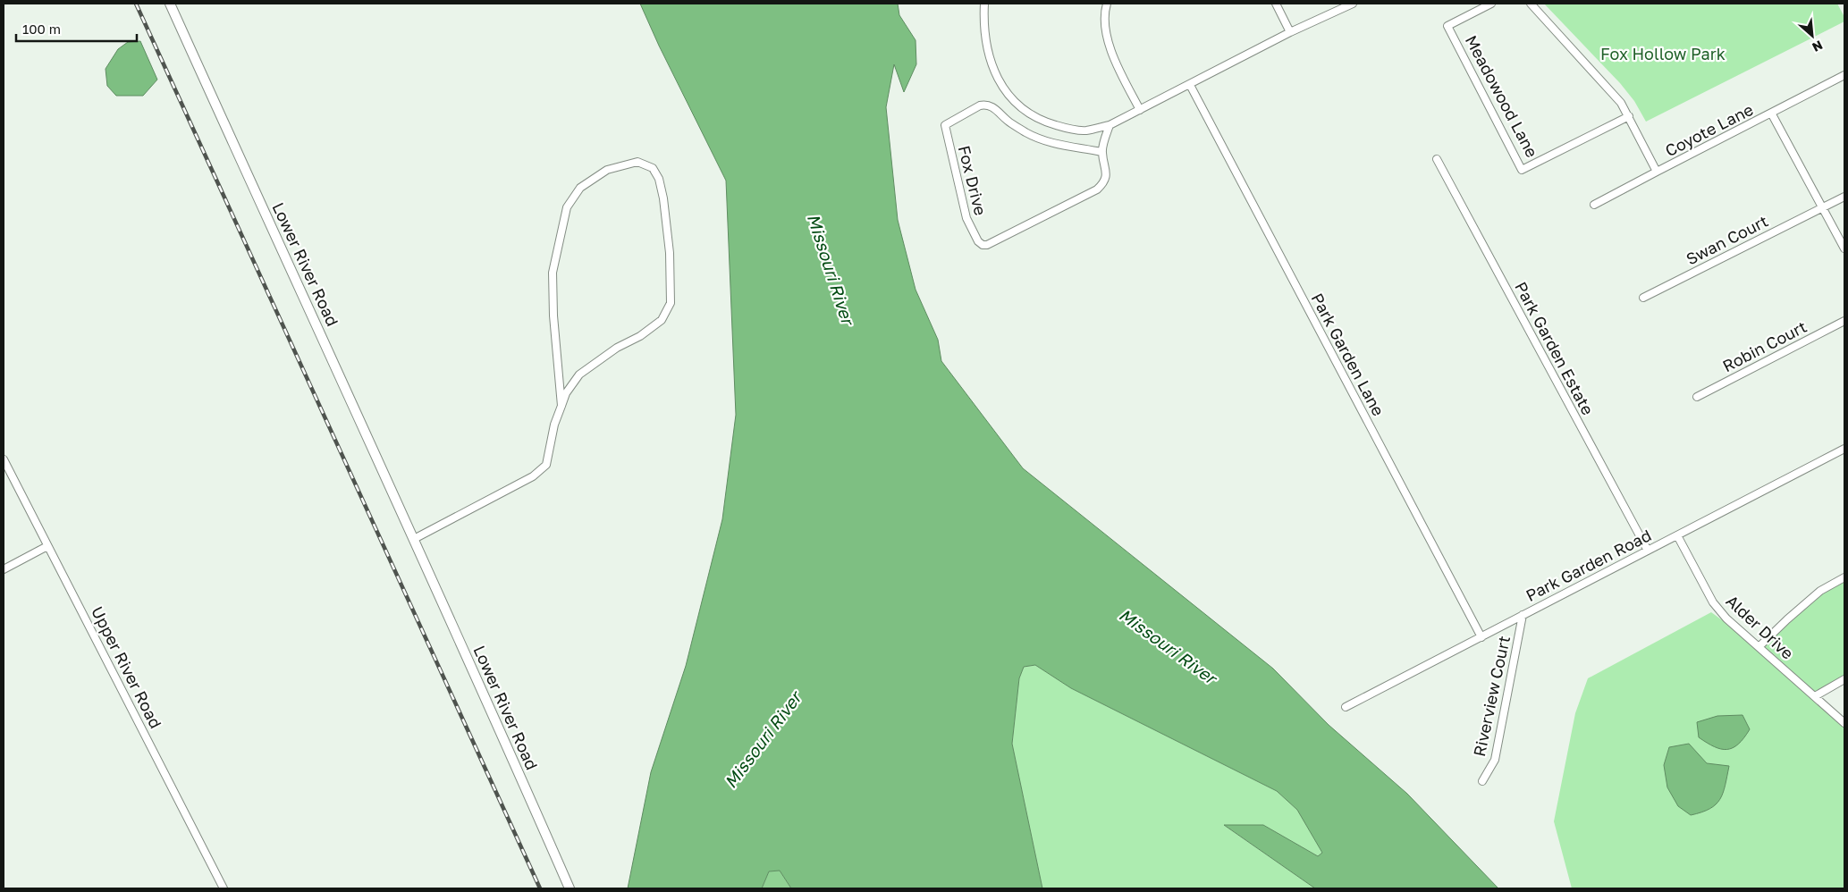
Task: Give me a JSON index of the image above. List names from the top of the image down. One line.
{"streets":{"street":["Meadowood Lane","Coyote Lane","Fox Drive","Swan Court","Lower River Road","Robin Court","Park Garden Estate","Park Garden Lane","Park Garden Road","Alder Drive","Upper River Road","Riverview Court"]},"crossings":[["Meadowood Lane","Coyote Lane"],["Park Garden Estate","Park Garden Road"],["Park Garden Lane","Park Garden Road"],["Park Garden Road","Alder Drive"],["Park Garden Road","Riverview Court"]],"water":["Missouri River"],"parks":["Fox Hollow Park"],"scale_bar":"100 m","north":"bottom right"}
